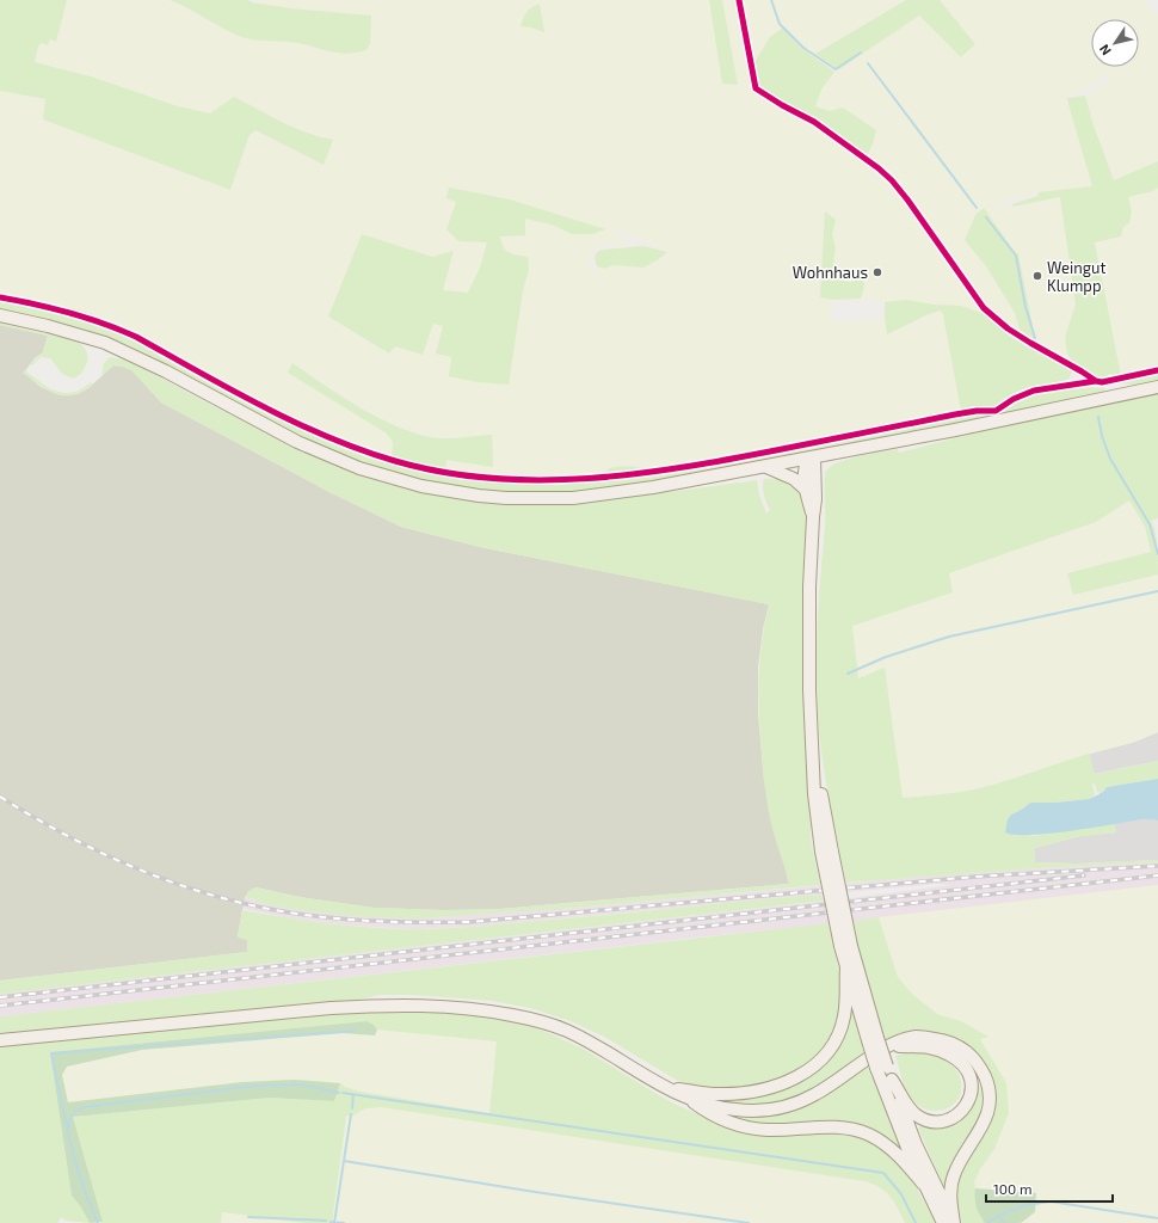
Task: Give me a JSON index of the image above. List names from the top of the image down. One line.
{"places":["Wohnhaus","Weingut Klumpp"],"scale_bar":"100 m","north":"bottom left"}
